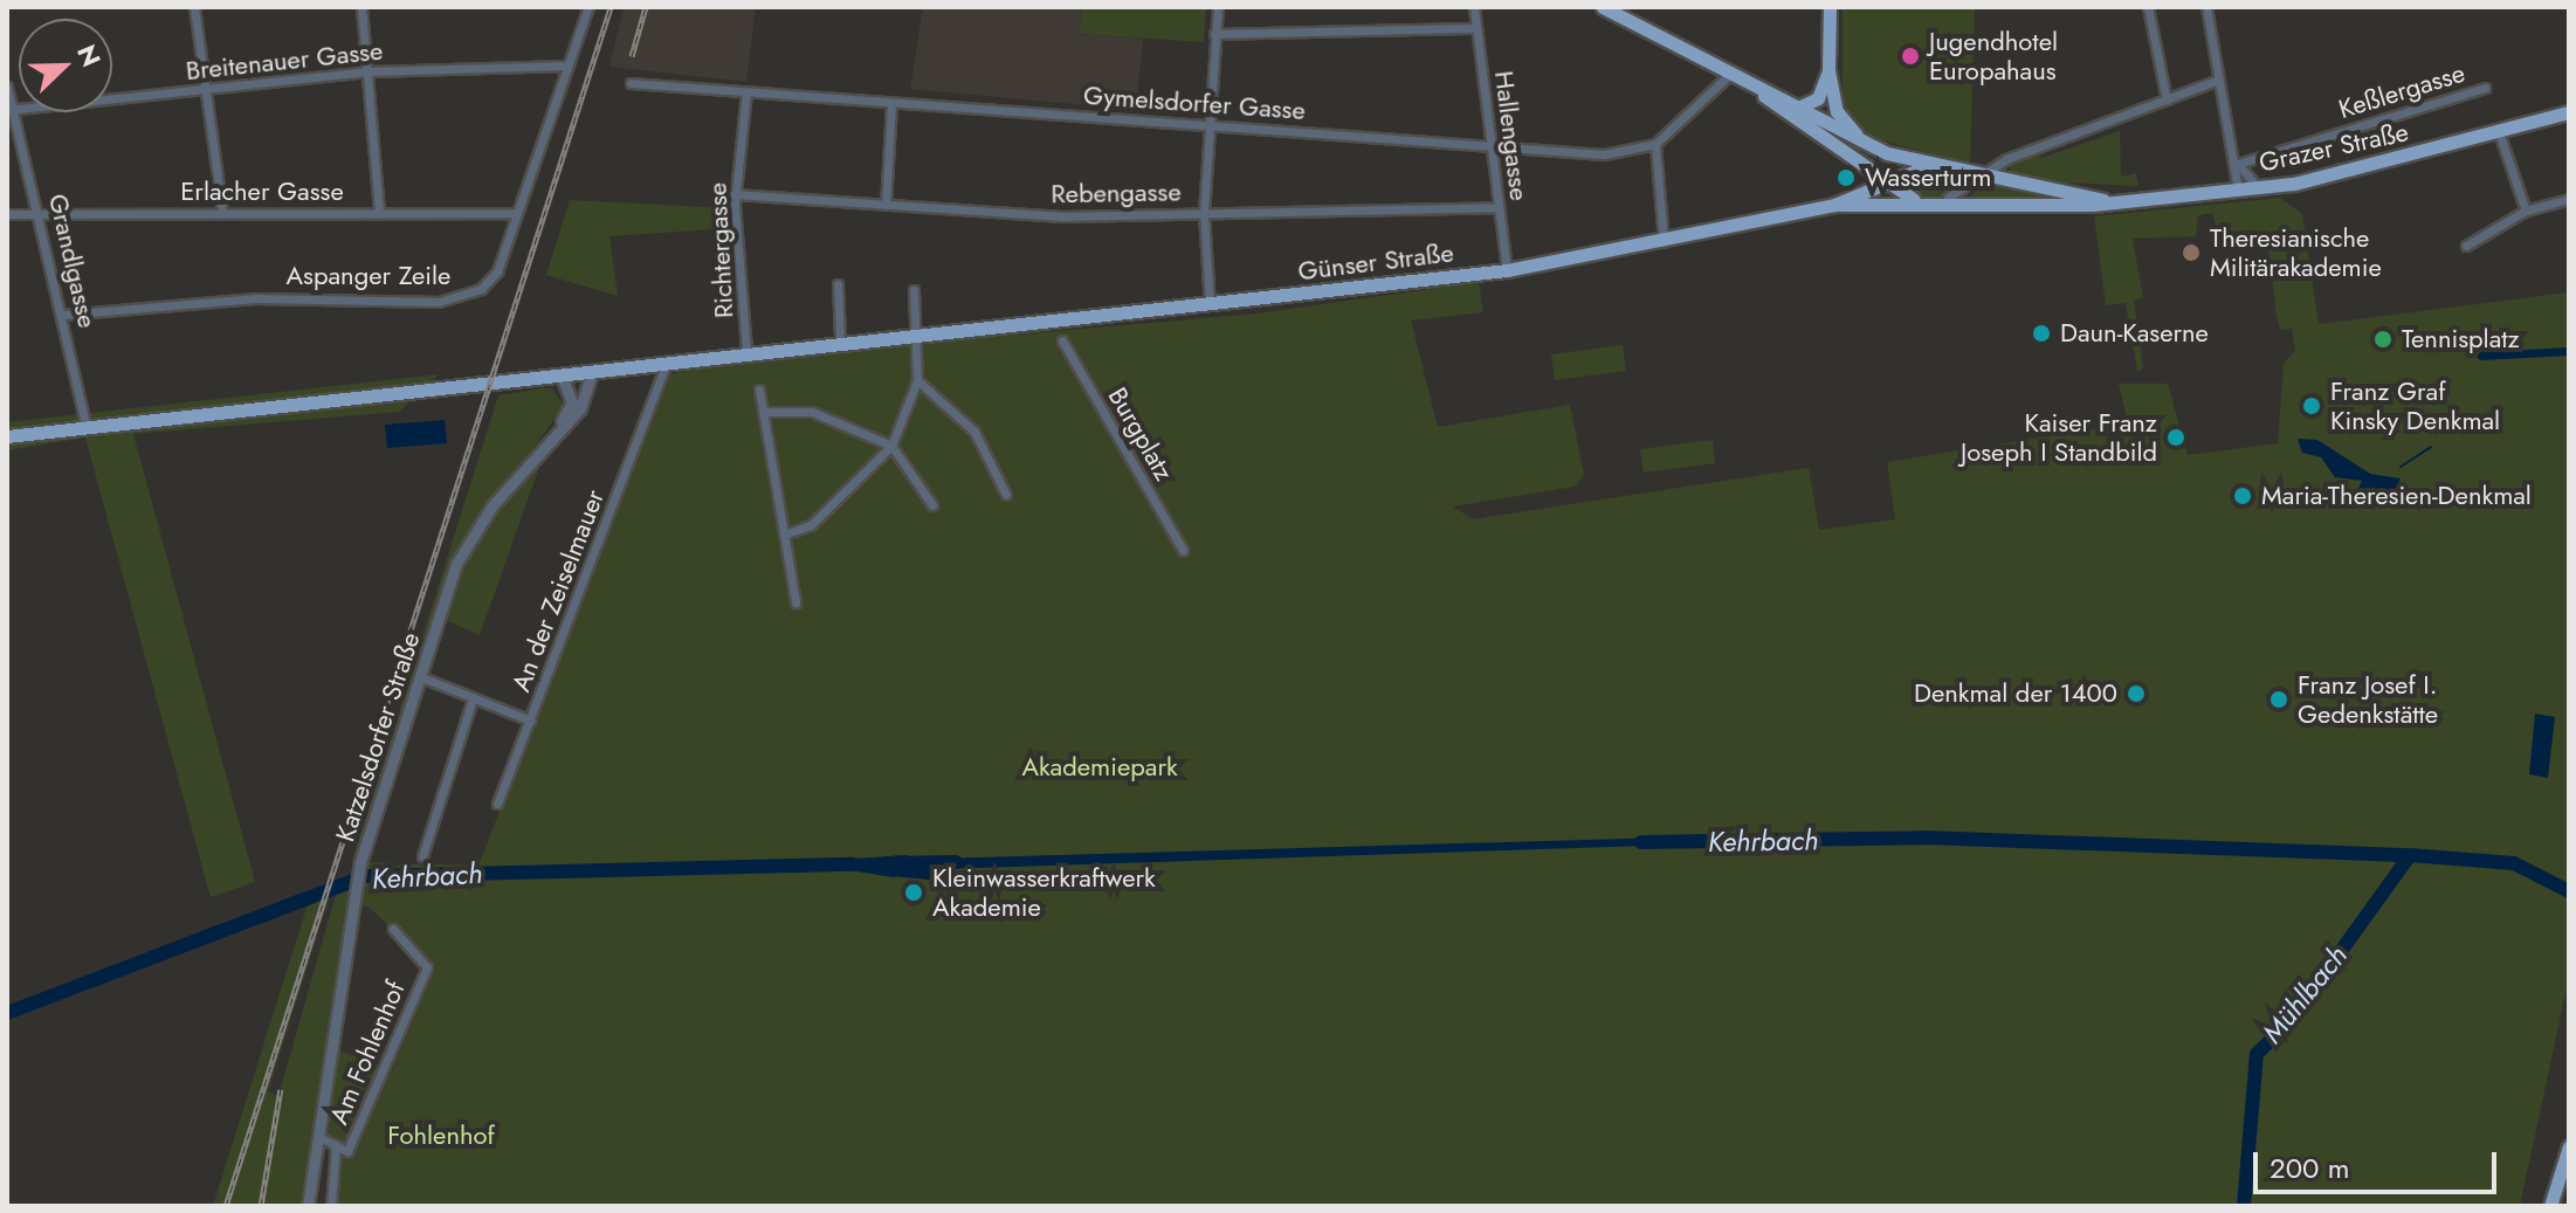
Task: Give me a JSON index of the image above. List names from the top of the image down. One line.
{"streets":{"main road":["Grazer Straße","Günser Straße"],"street":["Breitenauer Gasse","Keßlergasse","Gymelsdorfer Gasse","Hallengasse","Erlacher Gasse","Rebengasse","Richtergasse","Grandlgasse","Aspanger Zeile","Burgplatz","An der Zeiselmauer","Katzelsdorfer Straße","Am Fohlenhof"]},"crossings":[["Breitenauer Gasse","Grandlgasse"],["Breitenauer Gasse","Aspanger Zeile"],["Gymelsdorfer Gasse","Hallengasse"],["Gymelsdorfer Gasse","Richtergasse"],["Hallengasse","Rebengasse"],["Hallengasse","Günser Straße"],["Grazer Straße","Günser Straße"],["Erlacher Gasse","Grandlgasse"],["Erlacher Gasse","Aspanger Zeile"],["Rebengasse","Richtergasse"],["Richtergasse","Günser Straße"],["Grandlgasse","Günser Straße"],["Grandlgasse","Aspanger Zeile"],["Günser Straße","An der Zeiselmauer"],["Günser Straße","Katzelsdorfer Straße"],["An der Zeiselmauer","Katzelsdorfer Straße"]],"water":["Kehrbach","Mühlbach"],"parks":["Akademiepark","Fohlenhof"],"places":["Jugendhotel Europahaus","Wasserturm","Theresianische Militärakademie","Daun-Kaserne","Tennisplatz","Franz Graf Kinsky Denkmal","Kaiser Franz Joseph I Standbild","Maria-Theresien-Denkmal","Denkmal der 1400","Franz Josef I. Gedenkstätte","Kleinwasserkraftwerk Akademie"],"scale_bar":"200 m","north":"top right"}
